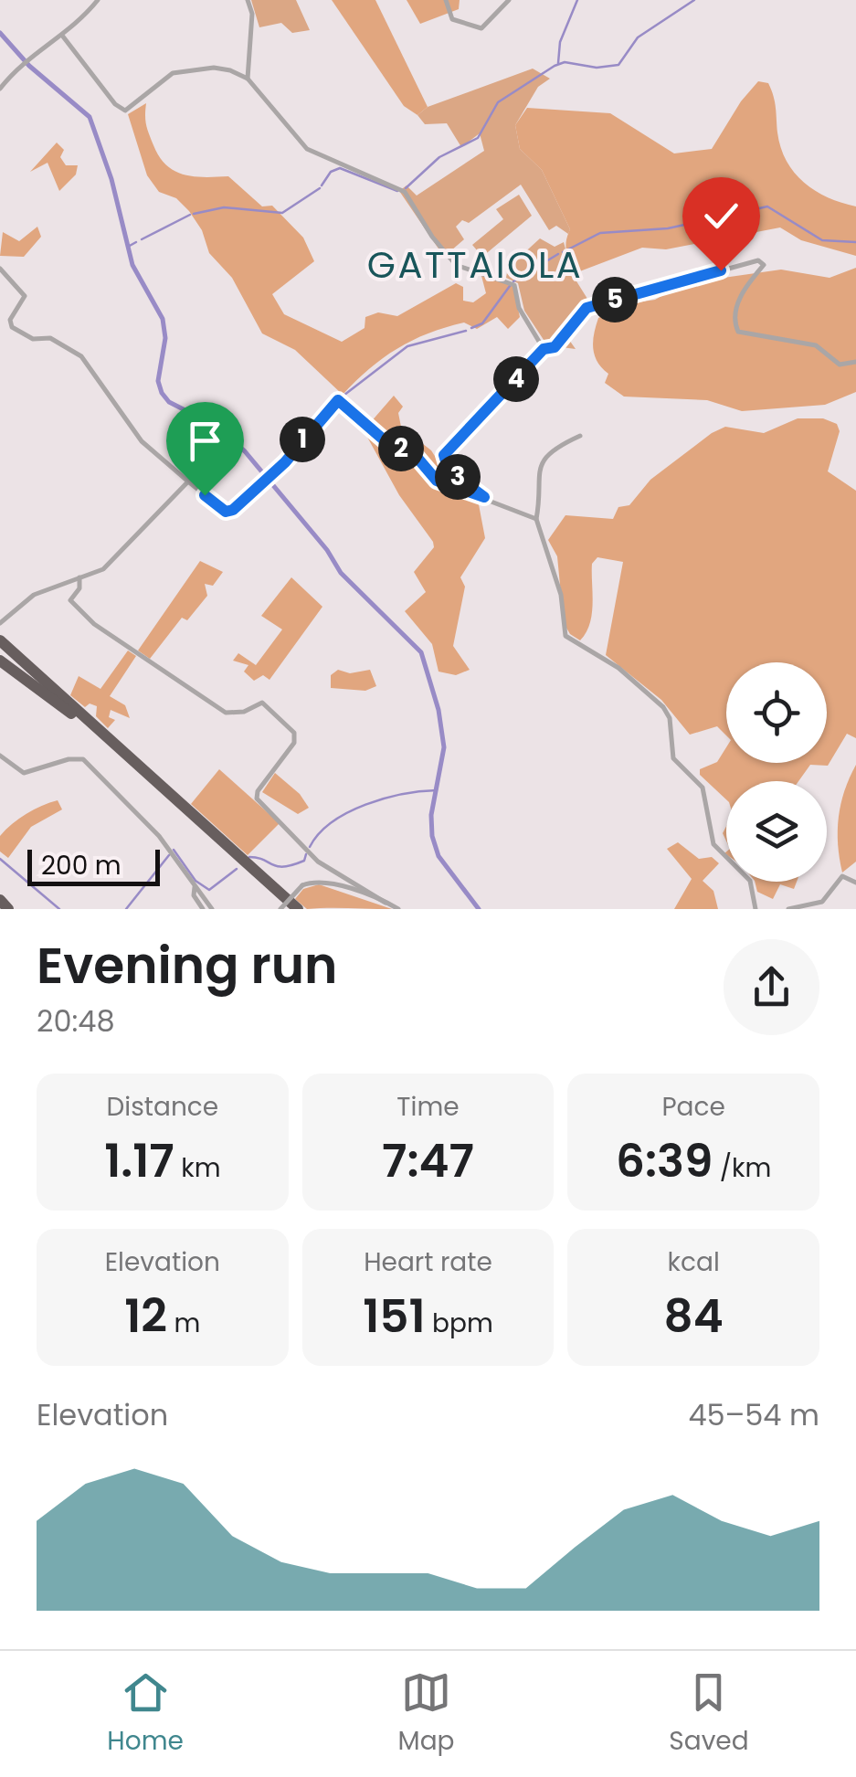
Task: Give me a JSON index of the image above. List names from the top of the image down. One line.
{"districts":["GATTAIOLA"],"scale_bar":"200 m","page":{"pins":["5","4","1","2","3"],"scale":"200 m","heading":["Evening run","20:48"],"stats":[["Distance","1.17 km"],["Time","7:47"],["Pace","6:39 /km"],["Elevation","12 m"],["Heart rate","151 bpm"],["kcal","84"]],"chart":["Elevation","45–54 m"],"tabs":["Home","Map","Saved"]}}
